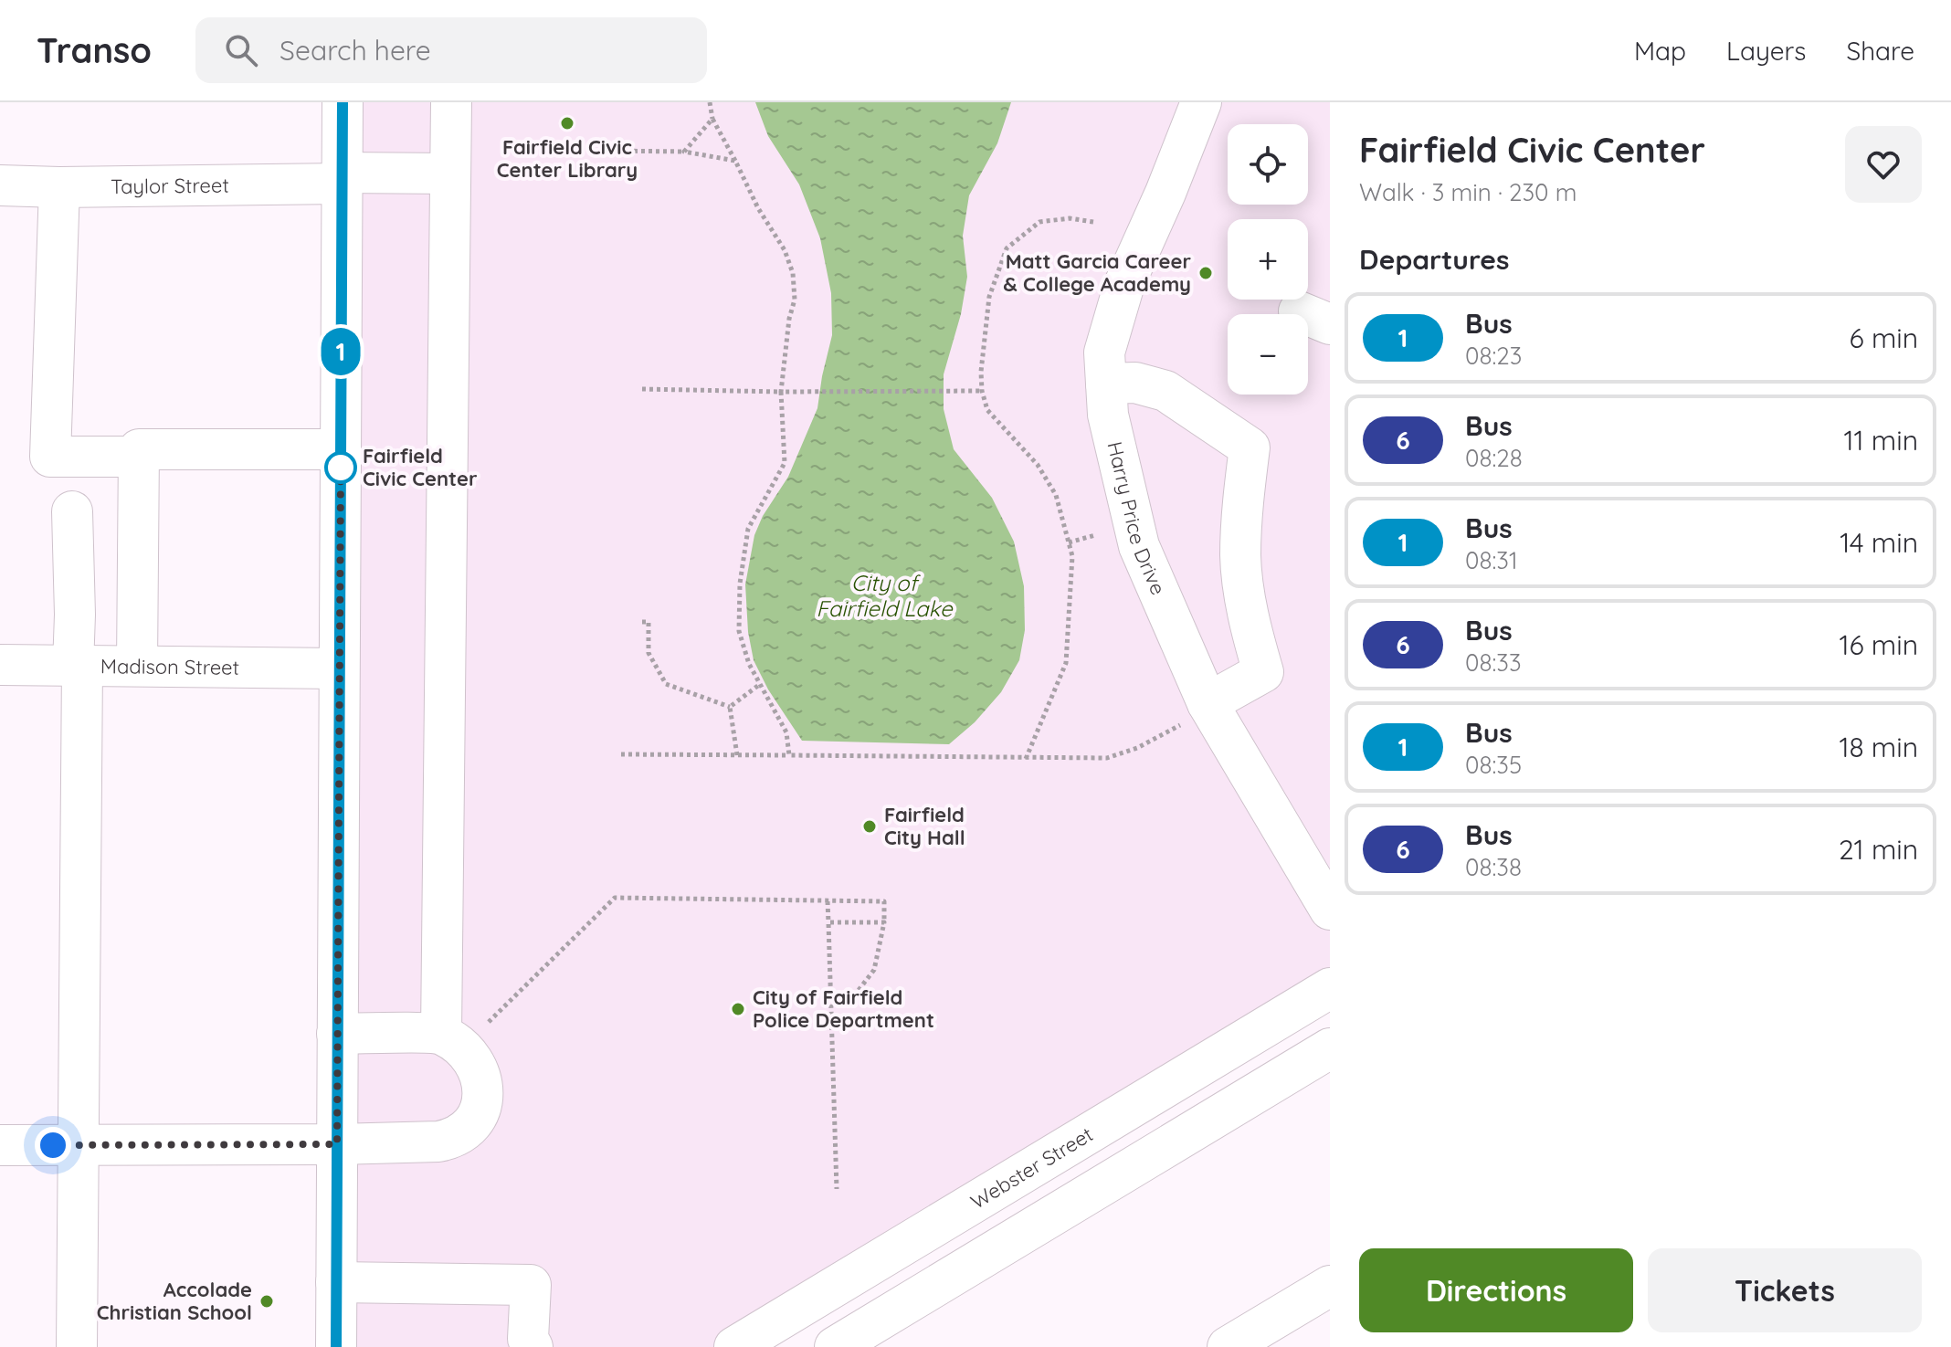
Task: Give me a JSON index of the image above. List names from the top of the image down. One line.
{"streets":{"street":["Taylor Street","Harry Price Drive","Madison Street","Webster Street"]},"water":["City of Fairfield Lake"],"places":["Fairfield Civic Center Library","Matt Garcia Career & College Academy","Fairfield Civic Center","Fairfield City Hall","City of Fairfield Police Department","Accolade Christian School"],"lines":["bus line 1"],"page":{"header":"Transo","search":"Search here","nav":["Map","Layers","Share"],"on_map":"1","heading":[["Fairfield Civic Center","Walk · 3 min · 230 m"],"Departures"],"map_buttons":["+","−"],"list":[{"mark":"1","name":"Bus","note":"08:23","value":"6 min"},{"mark":"6","name":"Bus","note":"08:28","value":"11 min"},{"mark":"1","name":"Bus","note":"08:31","value":"14 min"},{"mark":"6","name":"Bus","note":"08:33","value":"16 min"},{"mark":"1","name":"Bus","note":"08:35","value":"18 min"},{"mark":"6","name":"Bus","note":"08:38","value":"21 min"}],"buttons":["Directions","Tickets"]}}
